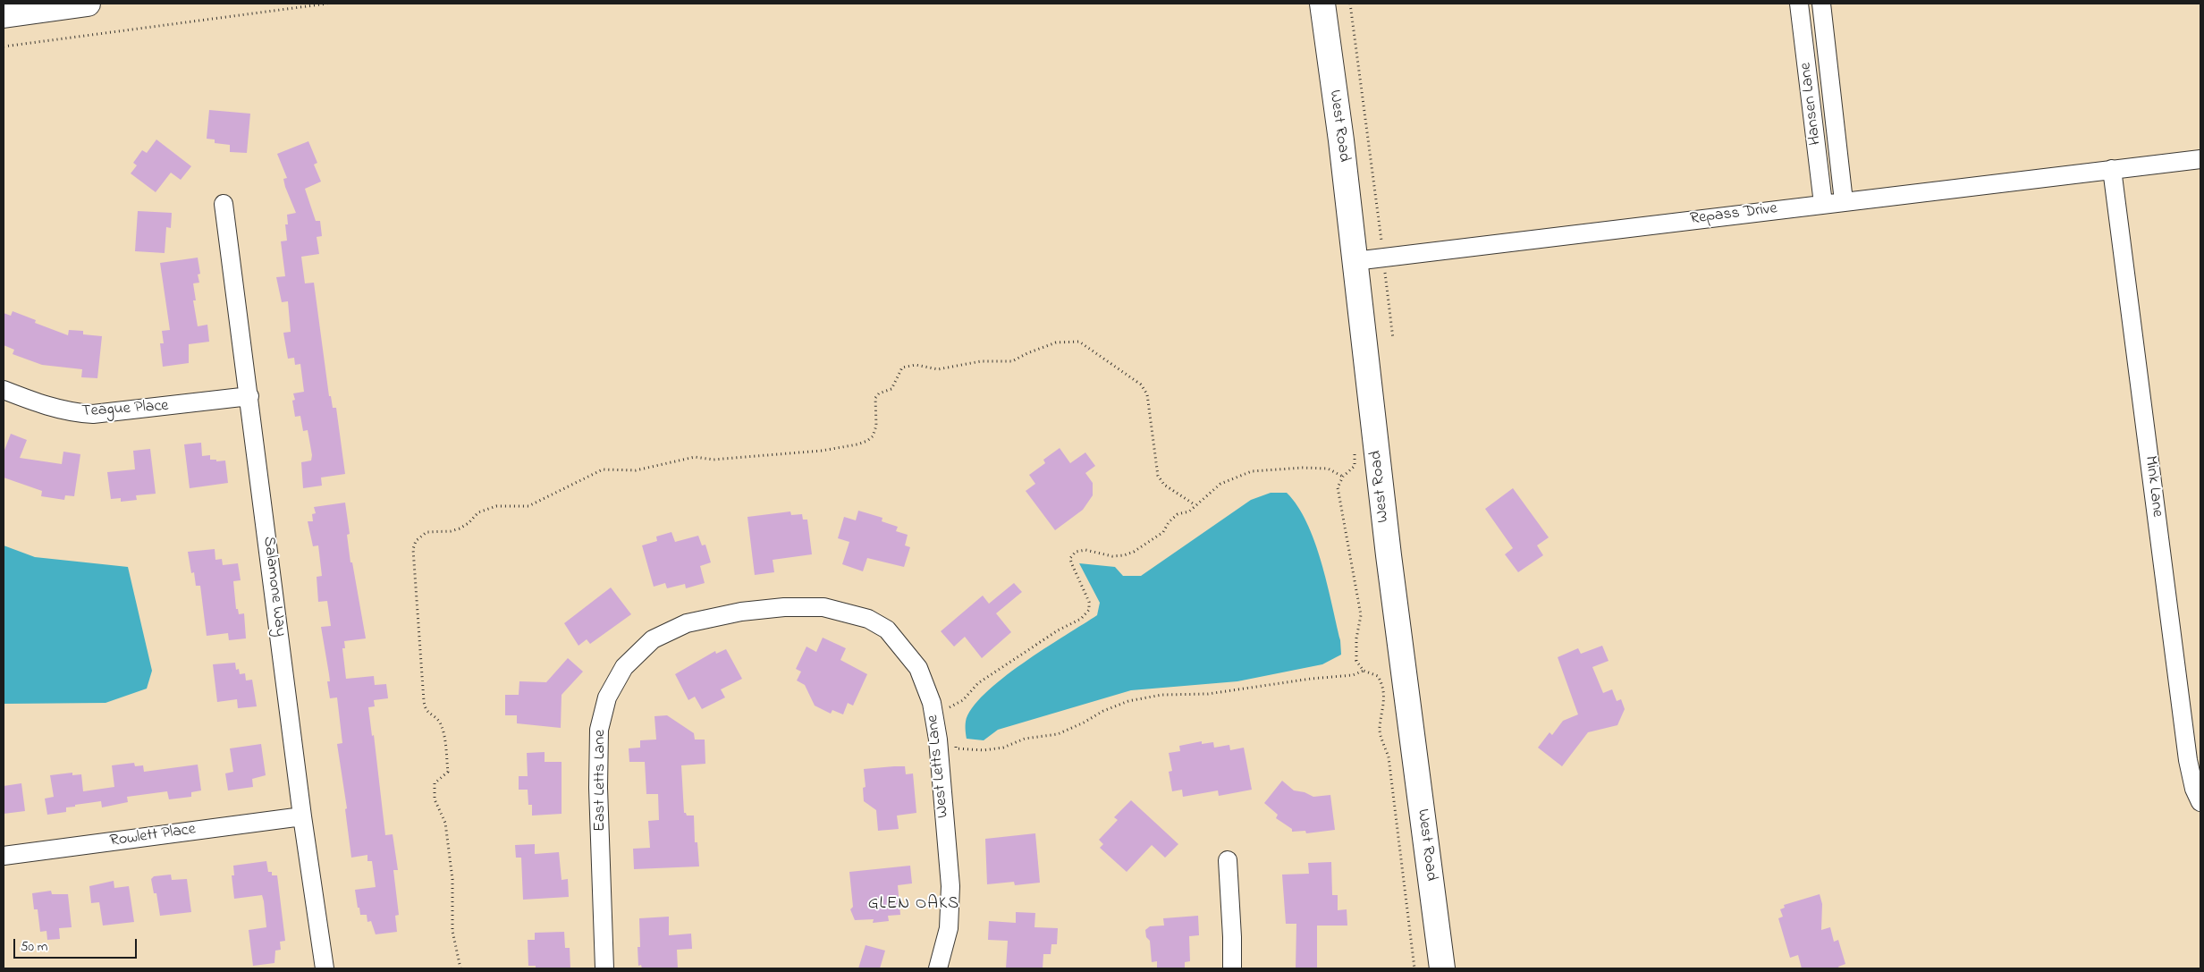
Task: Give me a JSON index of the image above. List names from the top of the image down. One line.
{"streets":{"street":["Hansen Lane","West Road","Repass Drive","Teague Place","Mink Lane","Salamone Way","West Letts Lane","East Letts Lane","Rowlett Place"]},"crossings":[["Hansen Lane","Repass Drive"],["West Road","Repass Drive"],["Repass Drive","Mink Lane"],["Teague Place","Salamone Way"],["Salamone Way","Rowlett Place"],["West Letts Lane","East Letts Lane"]],"districts":["GLEN OAKS"],"scale_bar":"50 m"}
